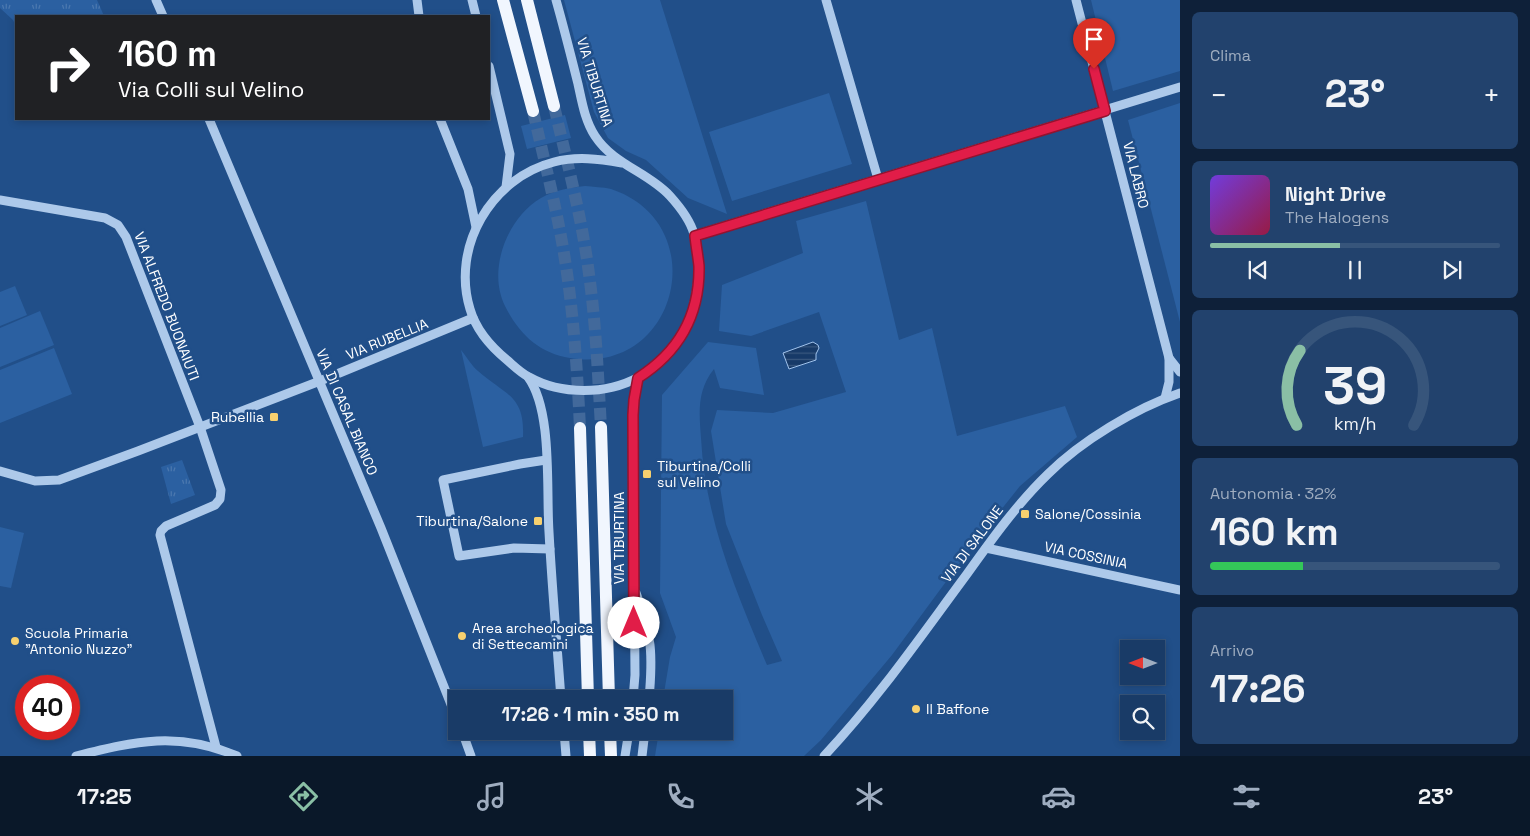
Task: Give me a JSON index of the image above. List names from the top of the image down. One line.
{"streets":{"main road":["VIA TIBURTINA"],"street":["VIA LABRO","VIA ALFREDO BUONAIUTI","VIA RUBELLIA","VIA DI CASAL BIANCO","VIA DI SALONE","VIA COSSINIA"]},"crossings":[["VIA TIBURTINA","VIA RUBELLIA"],["VIA LABRO","VIA DI SALONE"],["VIA ALFREDO BUONAIUTI","VIA RUBELLIA"],["VIA RUBELLIA","VIA DI CASAL BIANCO"],["VIA DI SALONE","VIA COSSINIA"]],"places":{"transit":["Rubellia","Tiburtina/Colli sul Velino","Salone/Cossinia","Tiburtina/Salone"],"other":["Area archeologica di Settecamini","Scuola Primaria \"Antonio Nuzzo\"","Il Baffone"]},"north":"left","page":{"tile":["Clima",["Autonomia · 32%","160 km"],["Arrivo","17:26"]],"turn":["160 m","Via Colli sul Velino"],"heat":["−","23°","+"],"song":["Night Drive","The Halogens"],"limit":"40","trip":"17:26 · 1 min · 350 m","tabs":["17:25","23°"],"gauge":["39","km/h"]}}
